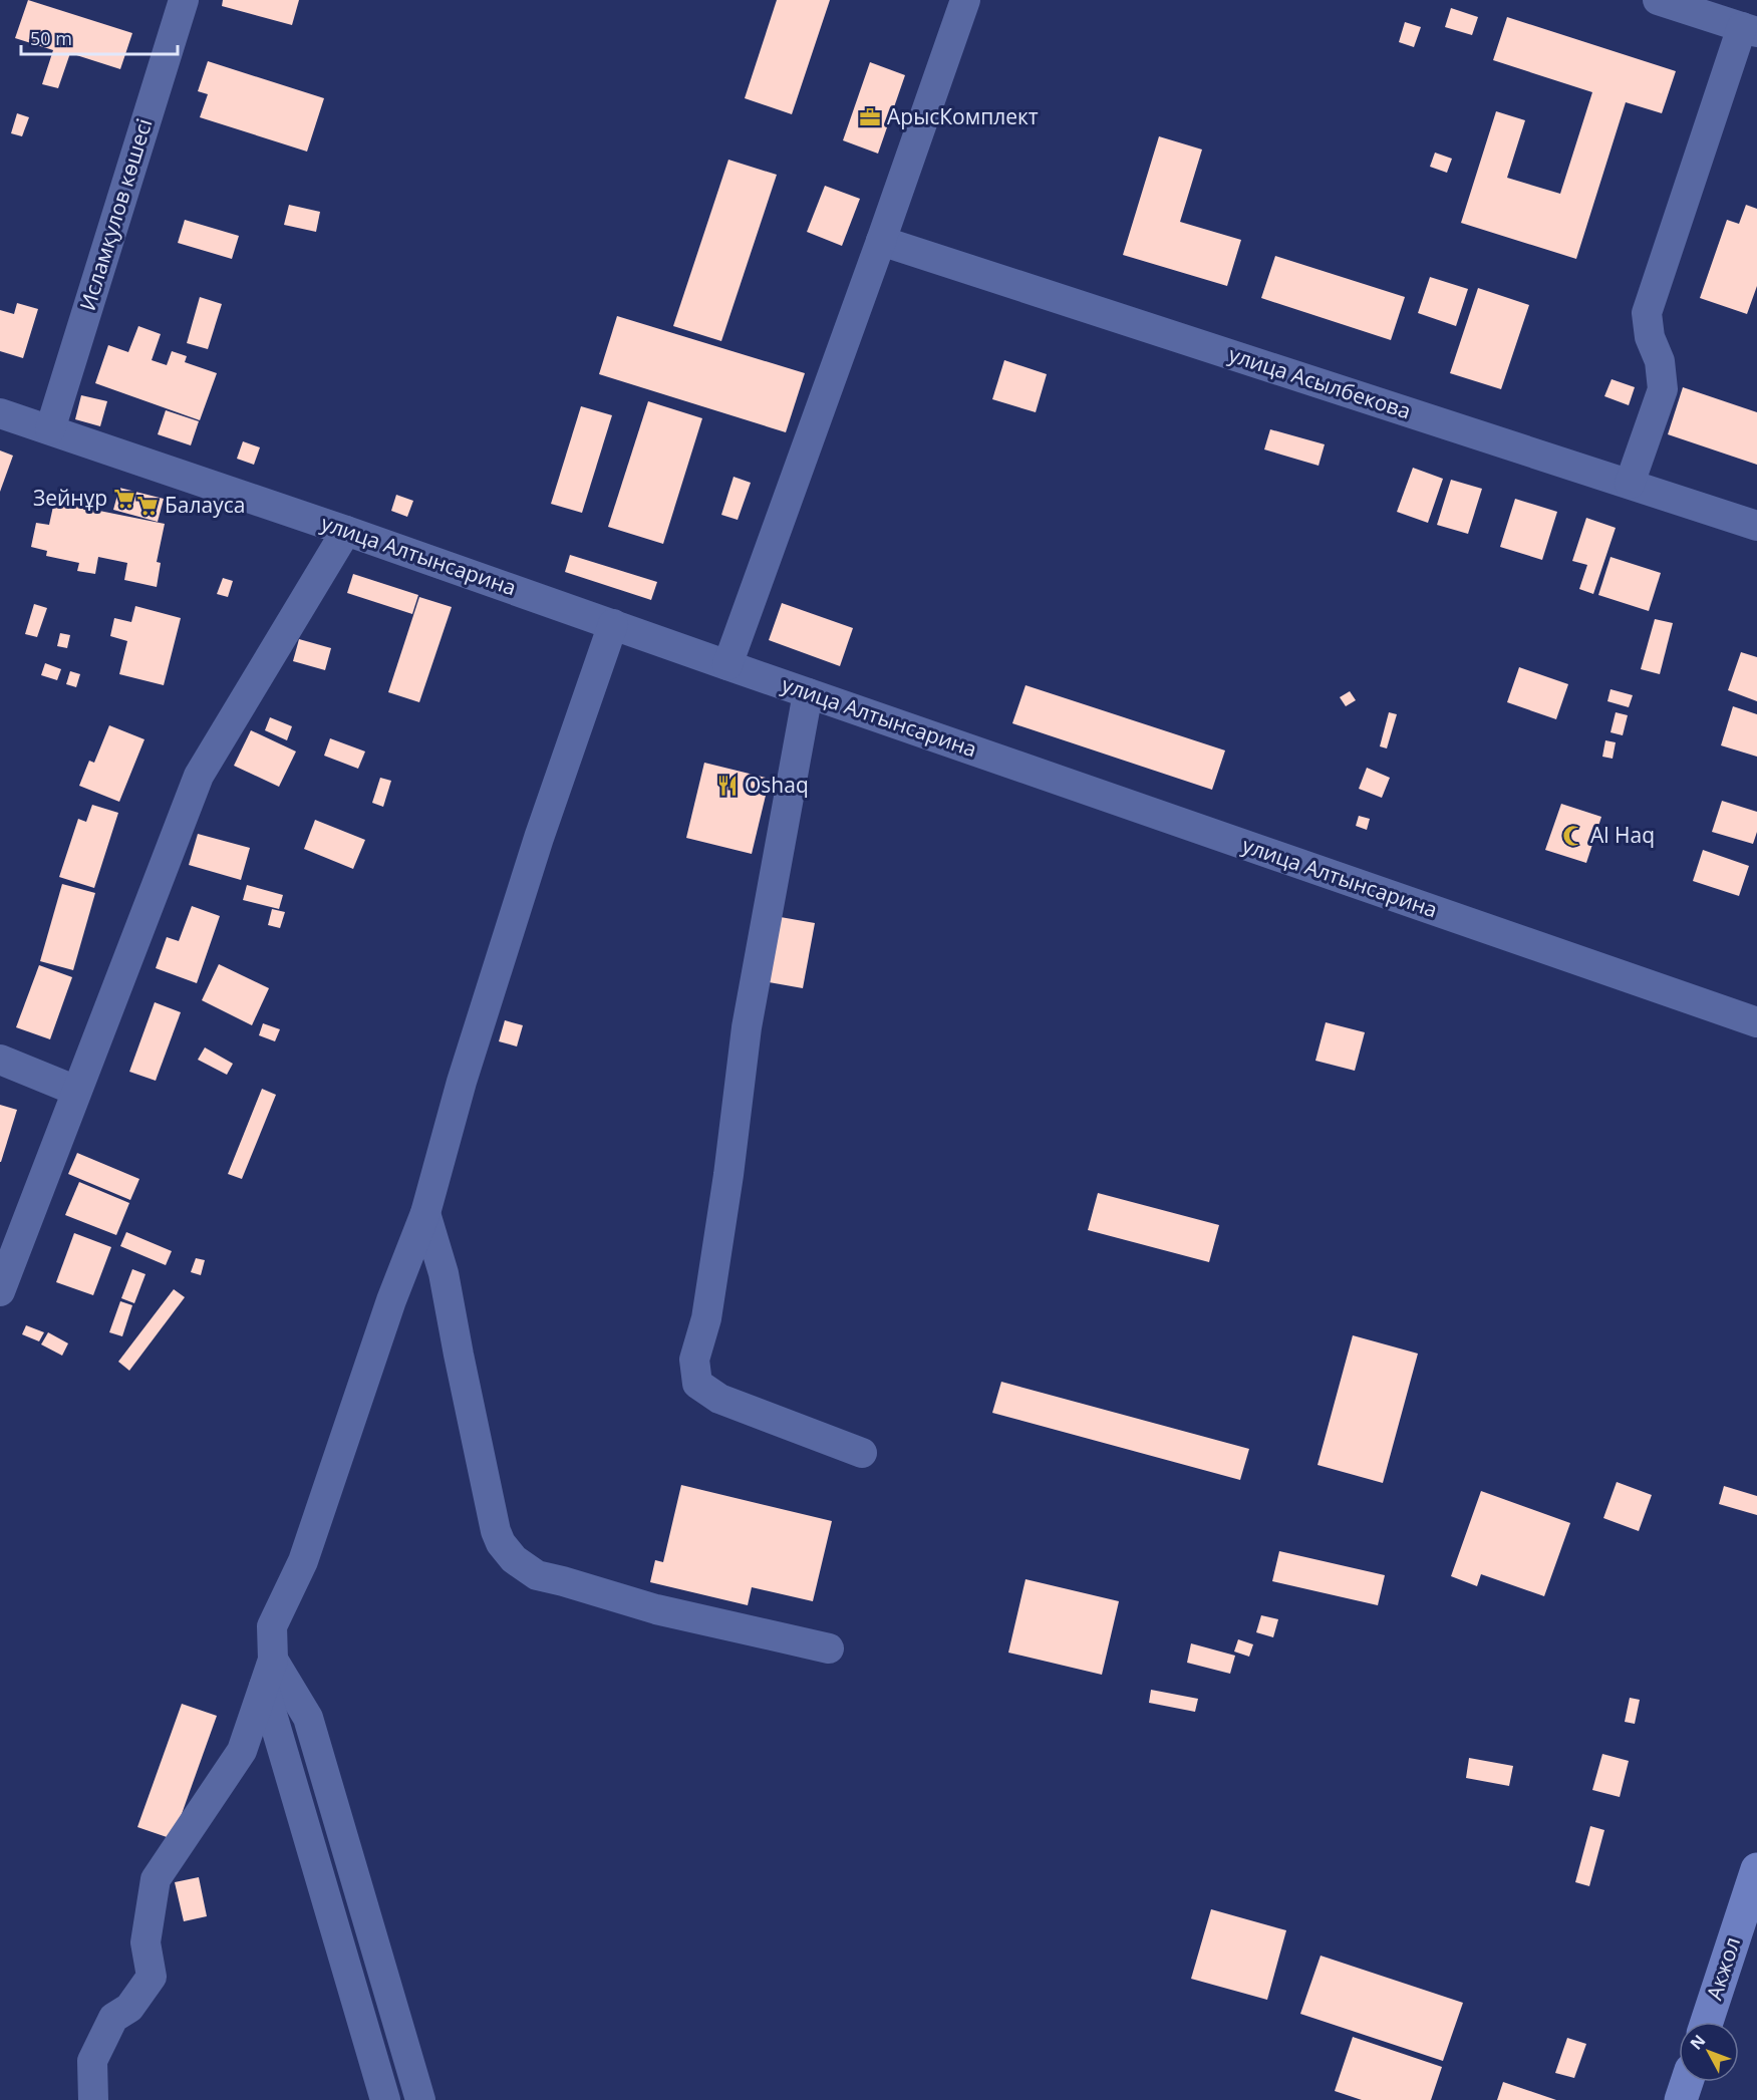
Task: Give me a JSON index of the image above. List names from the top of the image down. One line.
{"streets":{"main road":["Акжол"],"street":["Исламқулов көшесі","улица Асылбекова","улица Алтынсарина"]},"crossings":[["Исламқулов көшесі","улица Алтынсарина"]],"places":{"office":["АрысКомплект"],"supermarket":["Зейнұр","Балауса"],"restaurant":["Oshaq"],"mosque":["Al Haq"]},"scale_bar":"50 m","north":"top left"}
